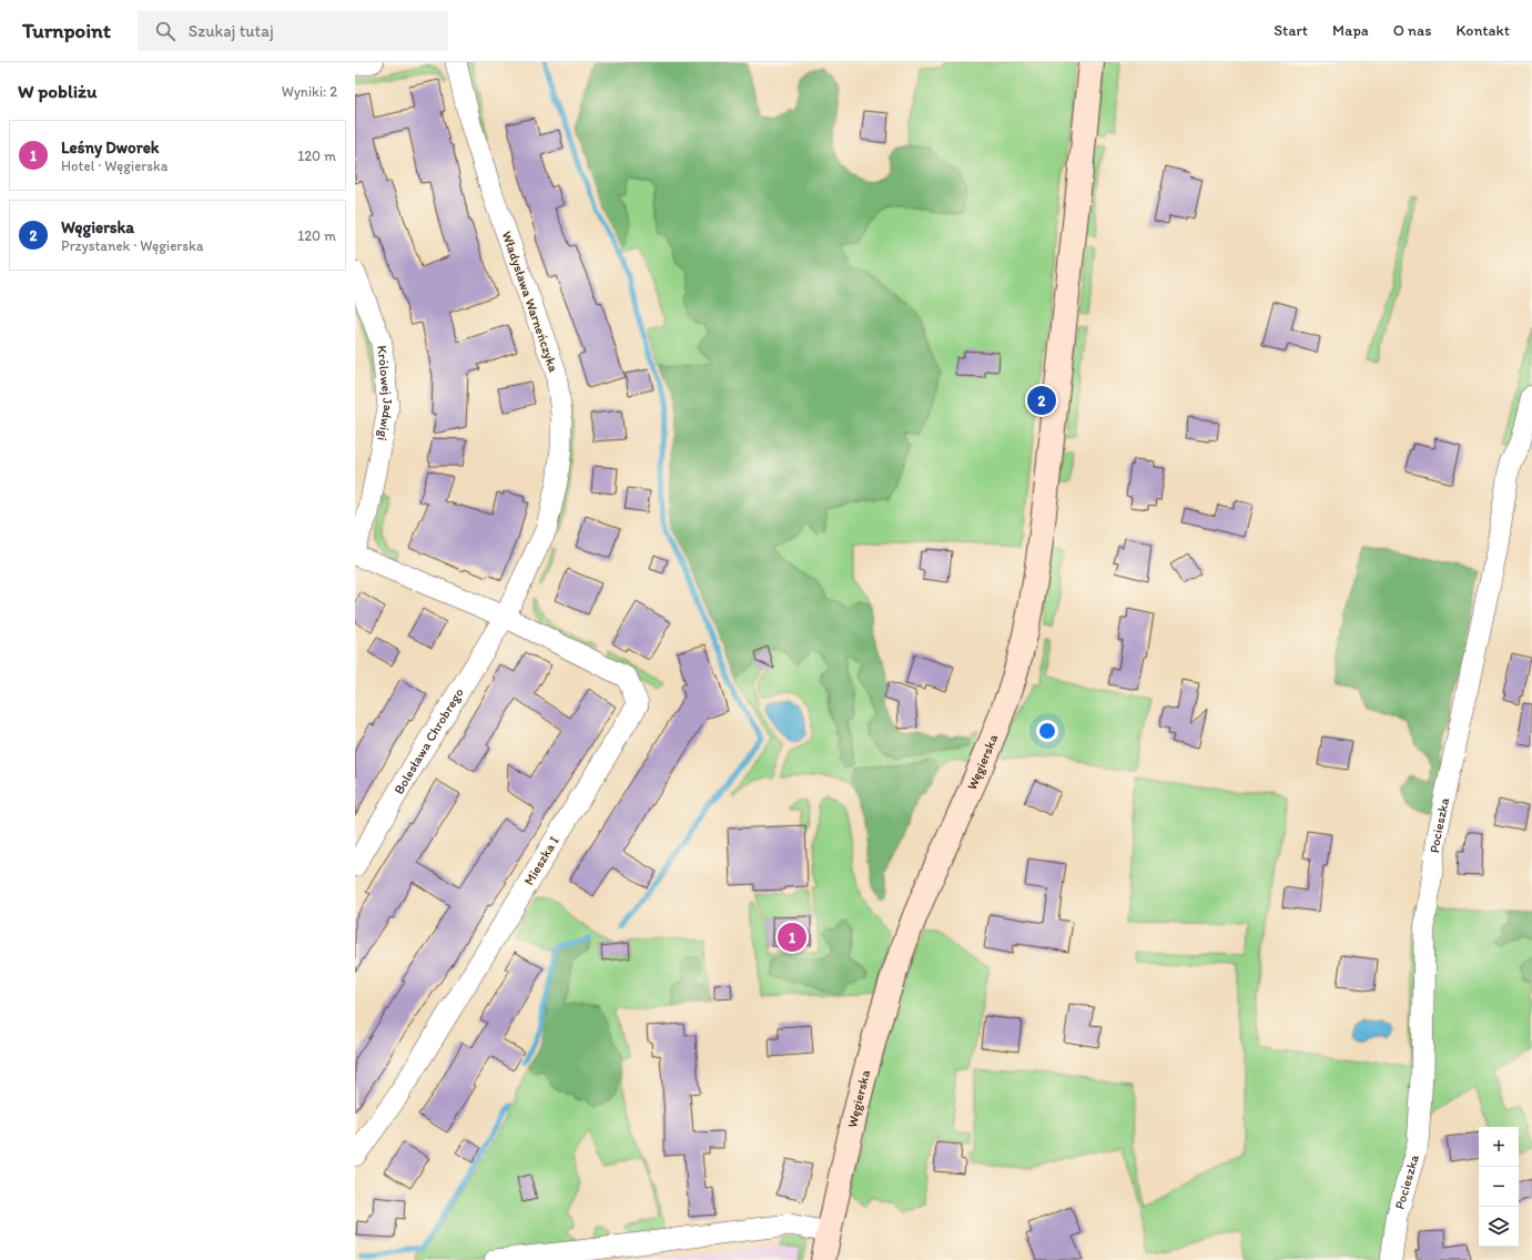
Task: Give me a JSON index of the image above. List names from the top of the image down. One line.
{"streets":{"main road":["Węgierska"],"street":["Władysława Warneńczyka","Królowej Jadwigi","Bolesława Chrobrego","Pocieszka","Mieszka I"]},"crossings":[["Władysława Warneńczyka","Bolesława Chrobrego"],["Władysława Warneńczyka","Mieszka I"],["Bolesława Chrobrego","Mieszka I"]],"page":{"header":"Turnpoint","search":"Szukaj tutaj","nav":["Start","Mapa","O nas","Kontakt"],"heading":["W pobliżu","Wyniki: 2"],"list":[{"mark":"1","name":"Leśny Dworek","note":"Hotel · Węgierska","value":"120 m"},{"mark":"2","name":"Węgierska","note":"Przystanek · Węgierska","value":"120 m"}],"pins":["2","1"],"map_buttons":["+","−"]}}
